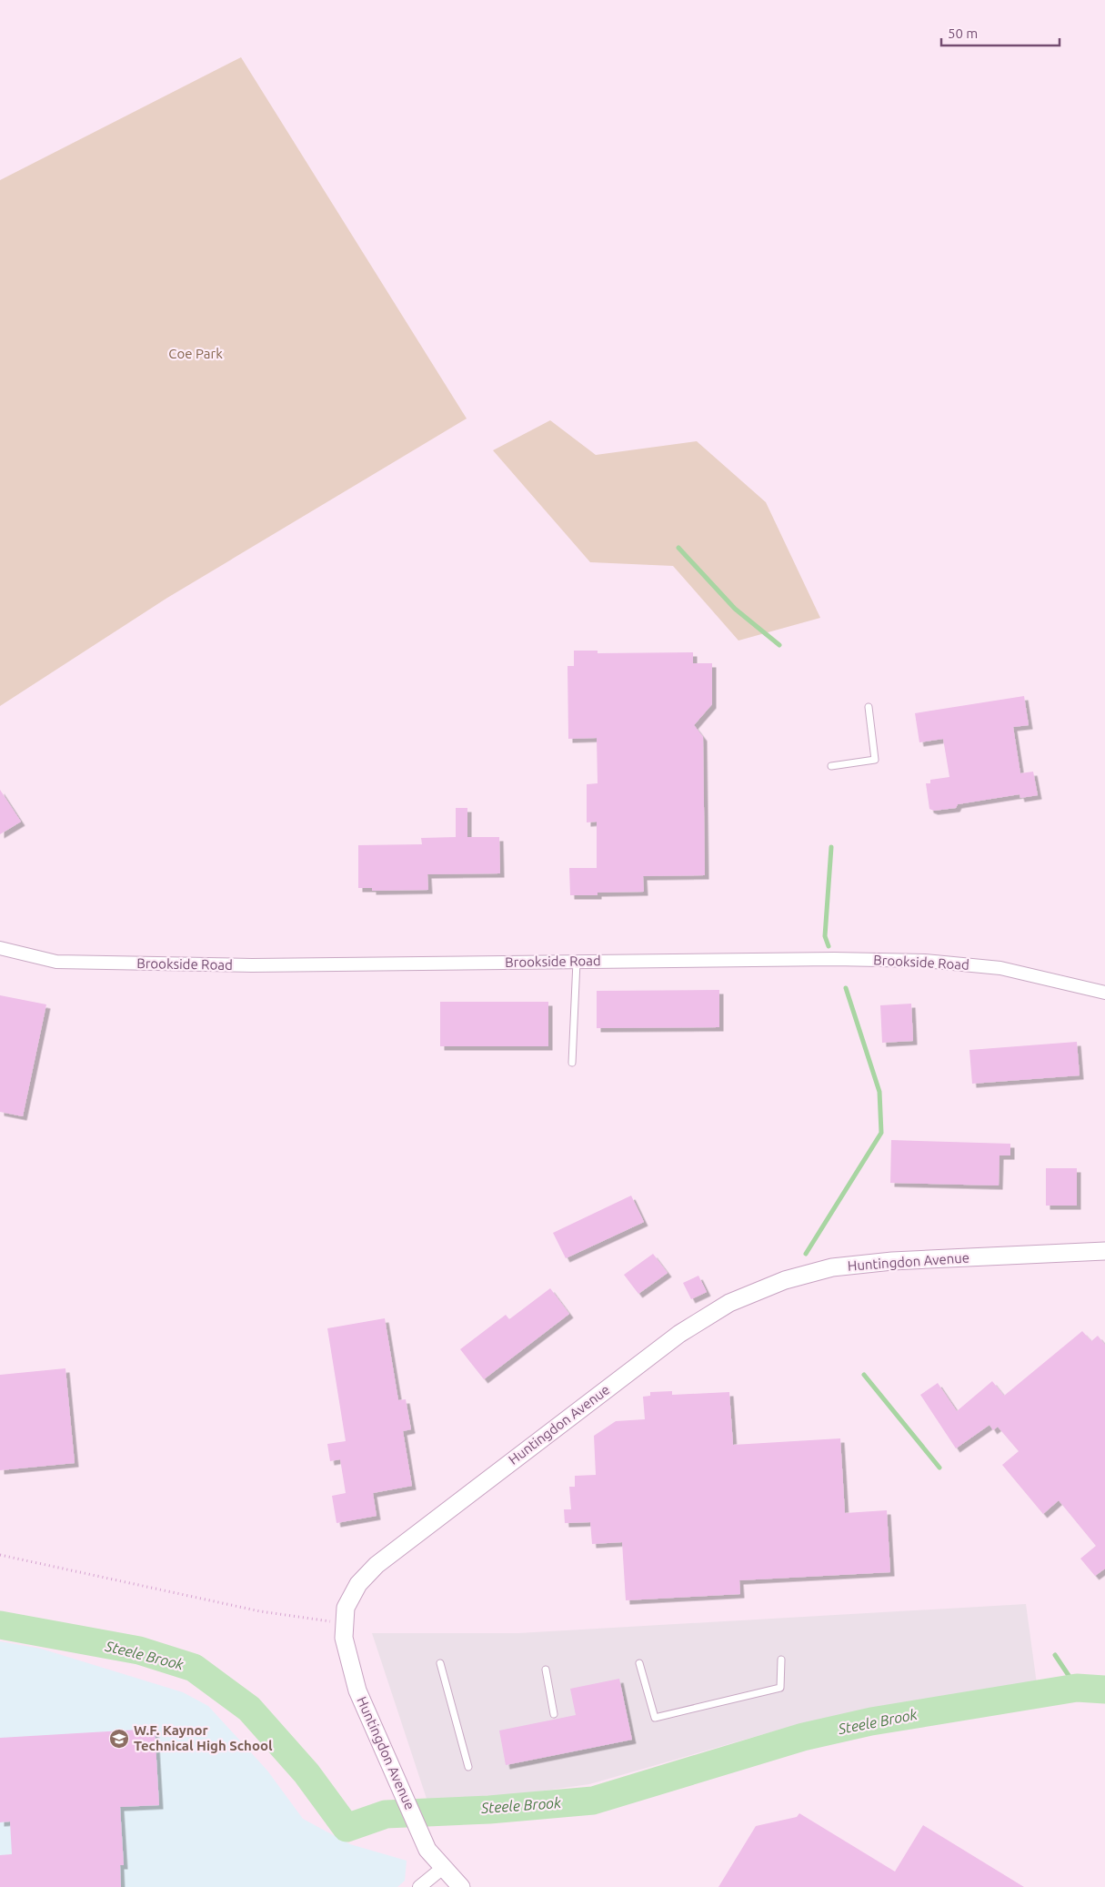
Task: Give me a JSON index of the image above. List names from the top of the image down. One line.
{"streets":{"main road":["Huntingdon Avenue"],"street":["Brookside Road"]},"water":["Steele Brook"],"parks":["Coe Park"],"places":{"school or university":["W.F. Kaynor Technical High School"]},"scale_bar":"50 m"}
